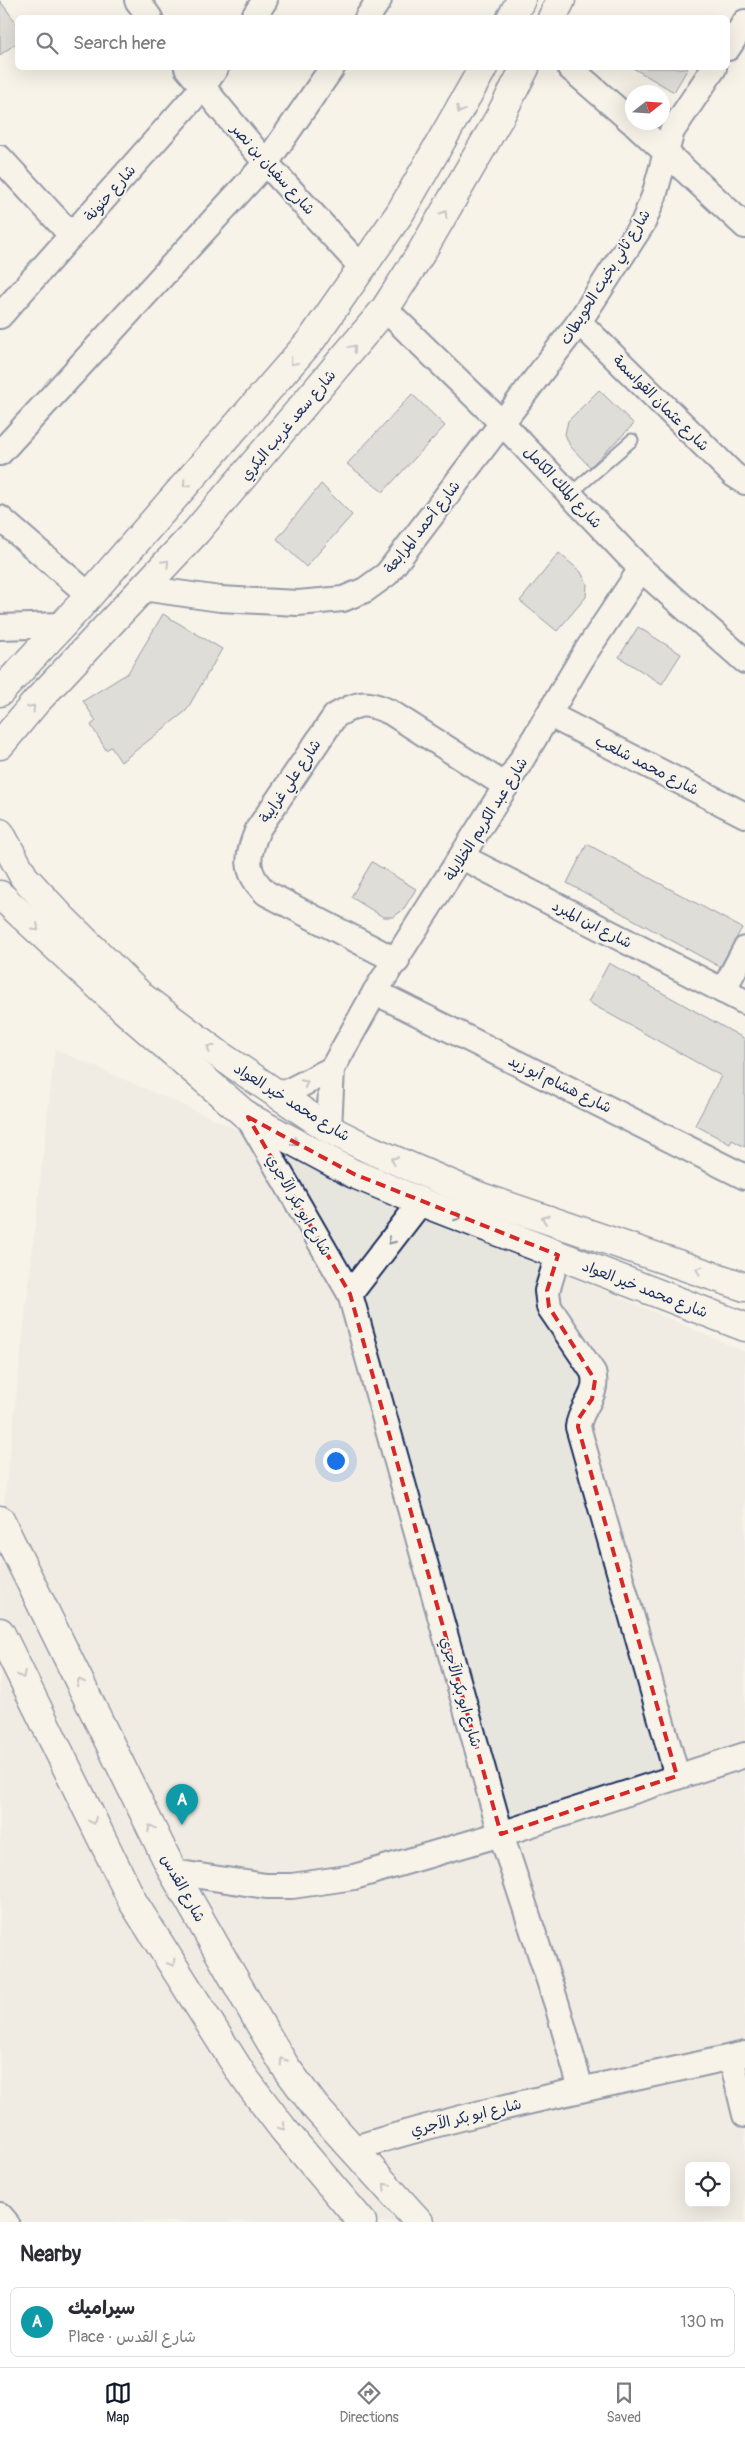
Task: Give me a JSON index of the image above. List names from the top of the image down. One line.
{"streets":{"main road":["شارع سعد غريب البكري","شارع محمد خير العواد","شارع القدس"],"street":["شارع سفيان بن نصر","شارع حنونة","شارع ثاني بخيت الحويطات","شارع عثمان القواسمة","شارع الملك الكامل","شارع أحمد المرابعة","شارع محمد شلعب","شارع علي غرايبة","شارع عبد الكريم الخلايلة","شارع ابن المبرد","شارع هشام أبو زيد","شارع ابو بكر الآجري"]},"crossings":[["شارع سفيان بن نصر","شارع حنونة"],["شارع ثاني بخيت الحويطات","شارع عثمان القواسمة"],["شارع ثاني بخيت الحويطات","شارع الملك الكامل"],["شارع ثاني بخيت الحويطات","شارع أحمد المرابعة"],["شارع سعد غريب البكري","شارع الملك الكامل"],["شارع سعد غريب البكري","شارع أحمد المرابعة"],["شارع الملك الكامل","شارع أحمد المرابعة"],["شارع الملك الكامل","شارع عبد الكريم الخلايلة"],["شارع محمد شلعب","شارع عبد الكريم الخلايلة"],["شارع علي غرايبة","شارع عبد الكريم الخلايلة"],["شارع عبد الكريم الخلايلة","شارع ابن المبرد"],["شارع عبد الكريم الخلايلة","شارع هشام أبو زيد"],["شارع عبد الكريم الخلايلة","شارع محمد خير العواد"],["شارع محمد خير العواد","شارع ابو بكر الآجري"],["شارع ابو بكر الآجري","شارع القدس"]],"north":"right","page":{"search":"Search here","pins":"A","heading":"Nearby","list":[{"mark":"A","name":"سيراميك","note":"Place · شارع القدس","value":"130 m"}],"nav":["Map","Directions","Saved"]}}
